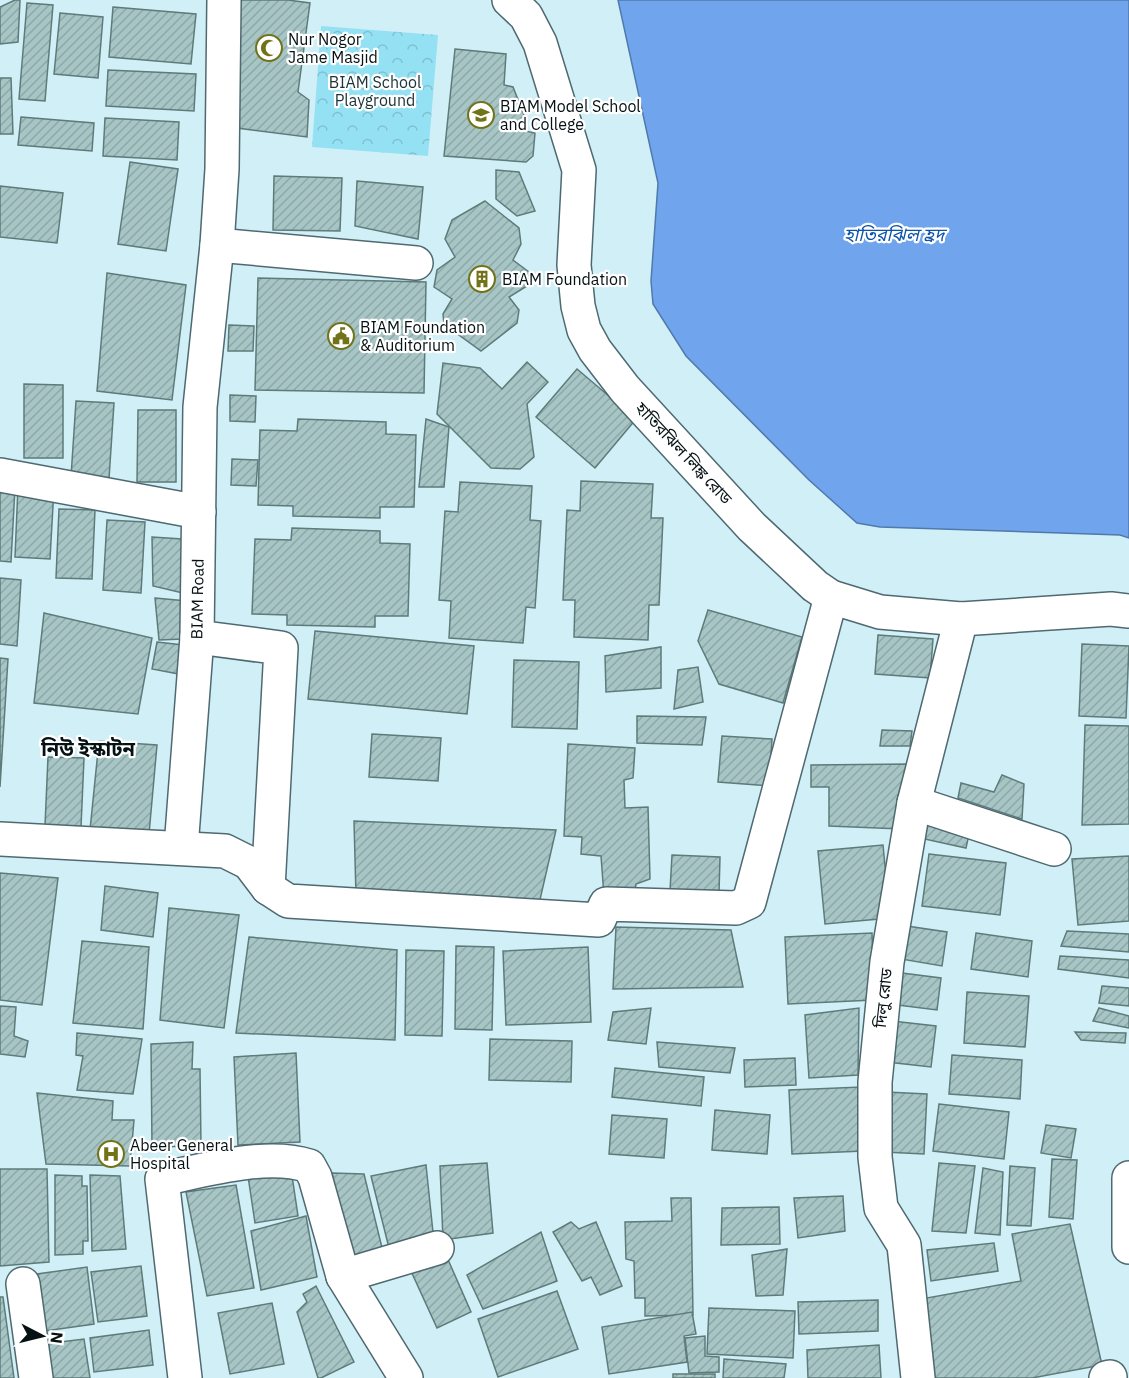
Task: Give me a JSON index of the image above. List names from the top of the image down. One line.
{"streets":{"street":["হাতিরঝিল লিঙ্ক রোড","BIAM Road","দিলু রোড"]},"crossings":[["হাতিরঝিল লিঙ্ক রোড","দিলু রোড"]],"districts":["নিউ ইস্কাটন"],"water":["হাতিরঝিল হ্রদ"],"parks":["BIAM School Playground"],"places":{"mosque":["Nur Nogor Jame Masjid"],"school or university":["BIAM Model School and College"],"building":["BIAM Foundation"],"public building":["BIAM Foundation & Auditorium"],"hospital":["Abeer General Hospital"]},"north":"right"}
